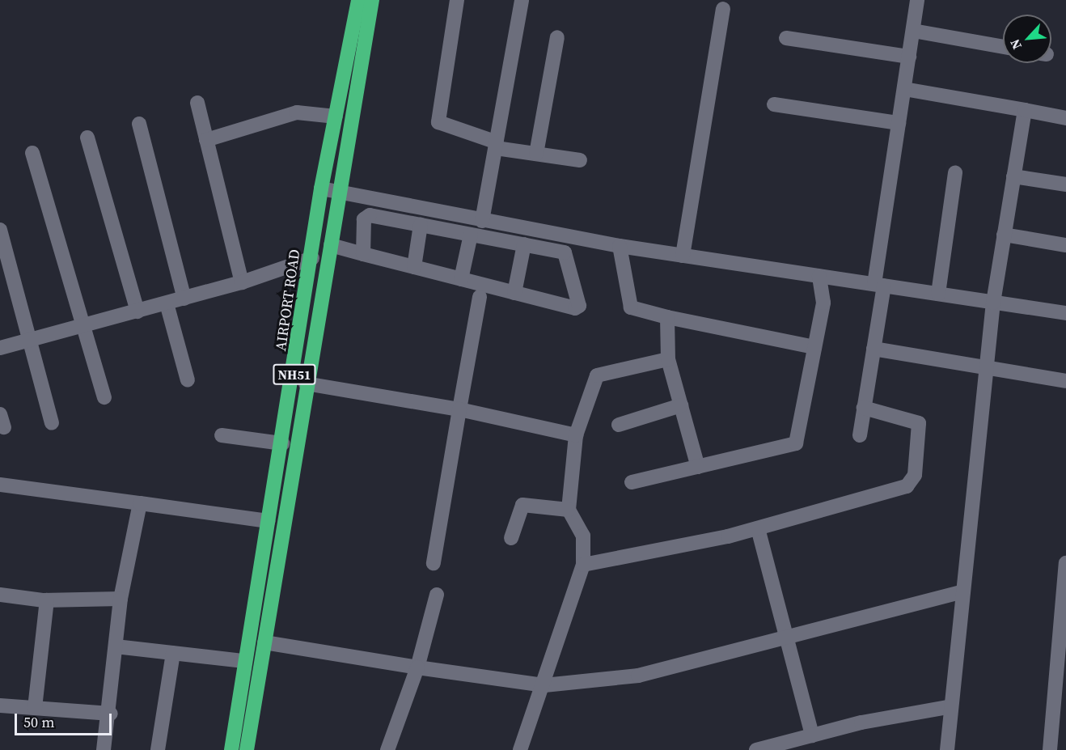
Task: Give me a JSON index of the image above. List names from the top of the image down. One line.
{"streets":{"highway":["AIRPORT ROAD","NH51"]},"scale_bar":"50 m","north":"bottom left"}
